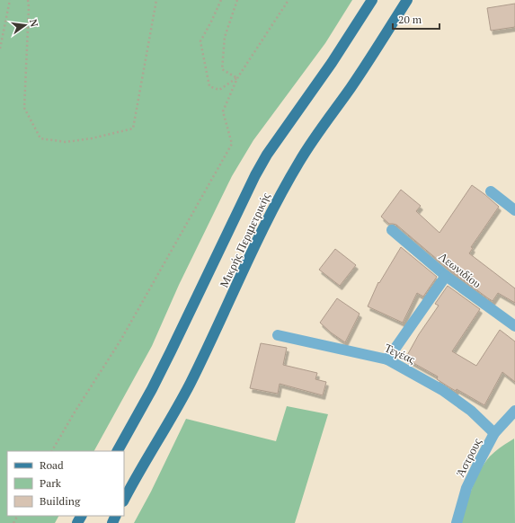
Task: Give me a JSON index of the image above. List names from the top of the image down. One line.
{"streets":{"main road":["Μικρής Περιμετρικής"],"street":["Λεωνιδίου","Τεγέας","Άστρους"]},"crossings":[["Τεγέας","Άστρους"]],"legend":["Road","Park","Building"],"scale_bar":"20 m","north":"right"}
